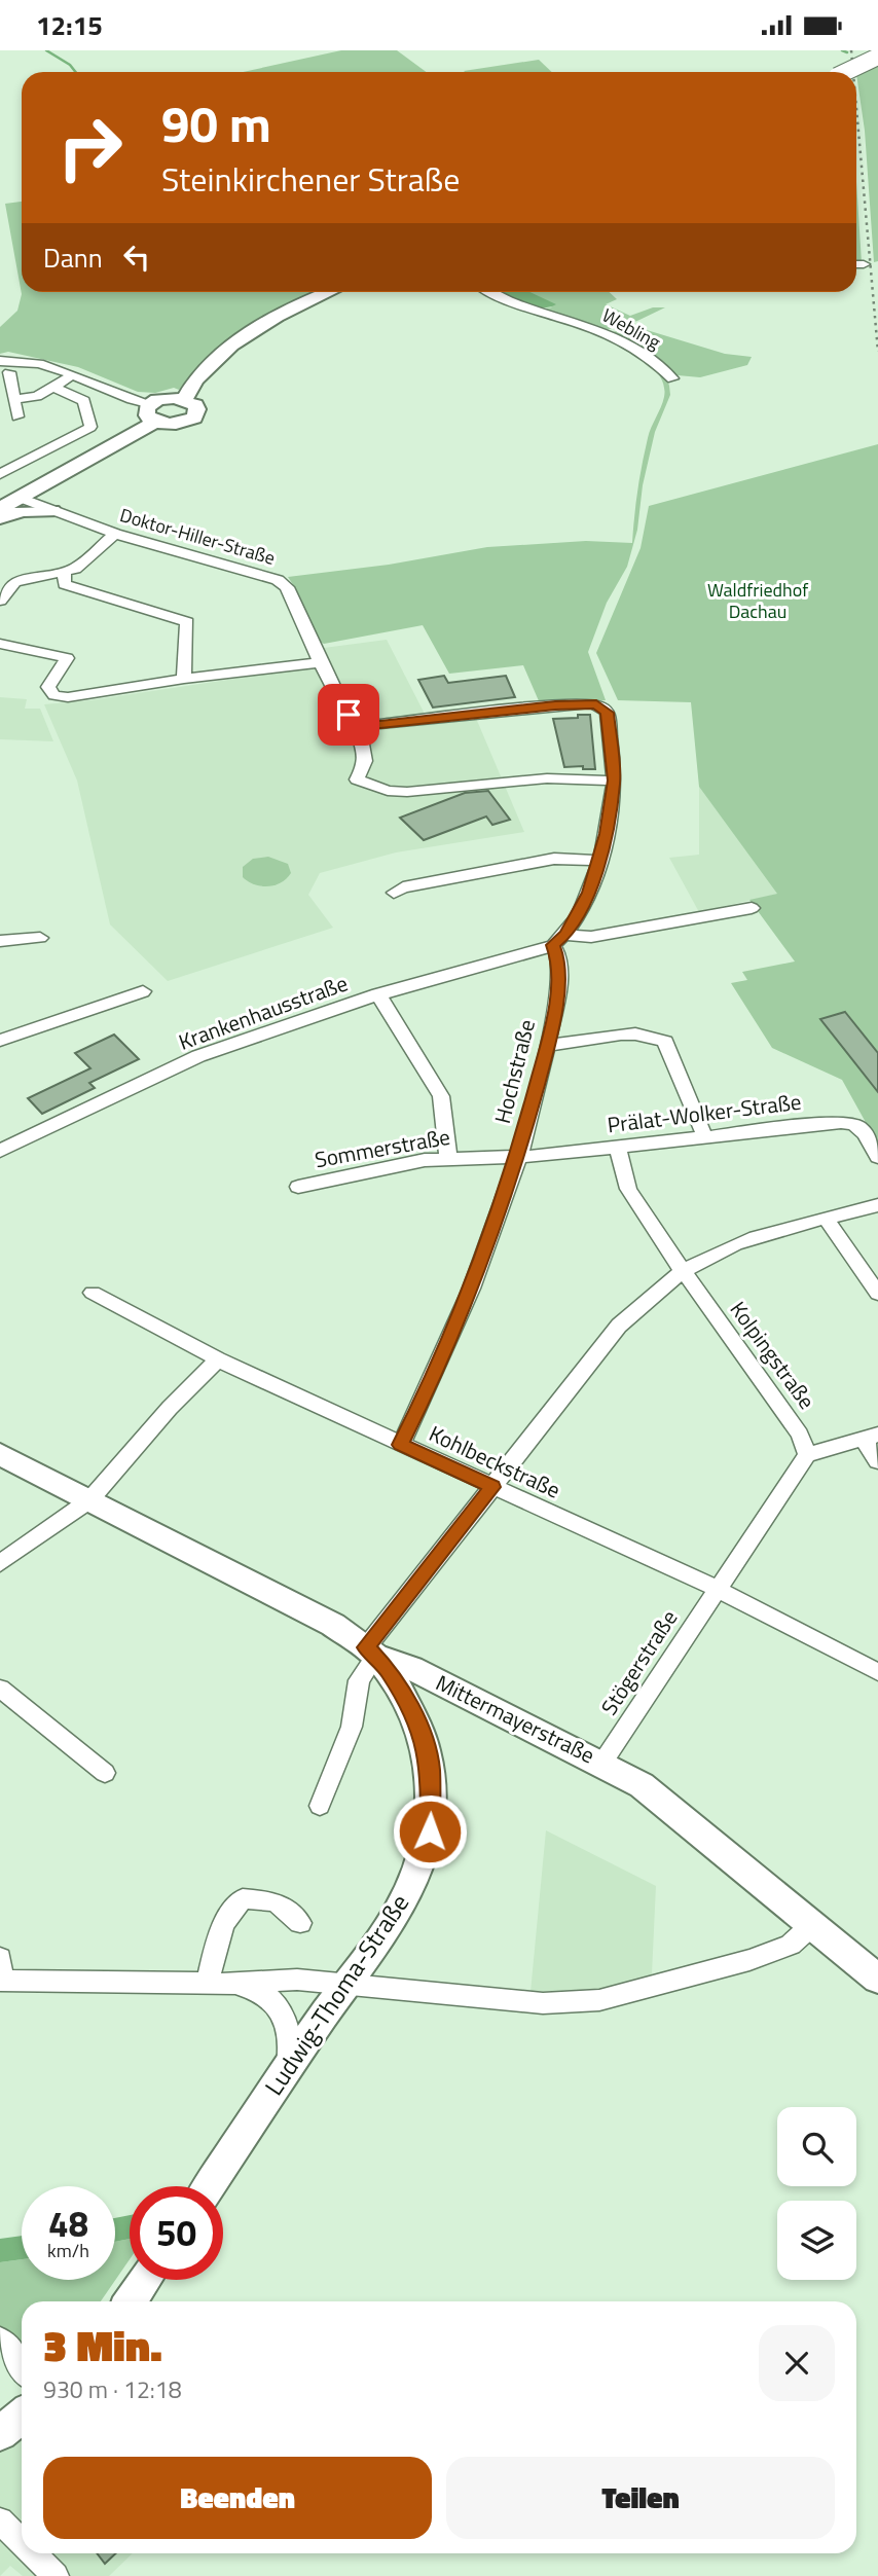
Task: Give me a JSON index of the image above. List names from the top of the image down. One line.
{"streets":{"main road":["Mittermayerstraße","Ludwig-Thoma-Straße"],"street":["Webling","Doktor-Hiller-Straße","Krankenhausstraße","Hochstraße","Prälat-Wolker-Straße","Sommerstraße","Kolpingstraße","Kohlbeckstraße","Stögerstraße"]},"crossings":[["Krankenhausstraße","Hochstraße"],["Hochstraße","Prälat-Wolker-Straße"],["Hochstraße","Sommerstraße"],["Hochstraße","Kohlbeckstraße"],["Prälat-Wolker-Straße","Sommerstraße"],["Prälat-Wolker-Straße","Kolpingstraße"],["Kohlbeckstraße","Stögerstraße"],["Stögerstraße","Mittermayerstraße"],["Mittermayerstraße","Ludwig-Thoma-Straße"]],"parks":["Waldfriedhof Dachau"],"page":{"status":"12:15","turn":["90 m","Steinkirchener Straße"],"then":"Dann","speed":"48 km/h","limit":"50","heading":["3 Min.","930 m · 12:18"],"buttons":["Beenden","Teilen"]}}
